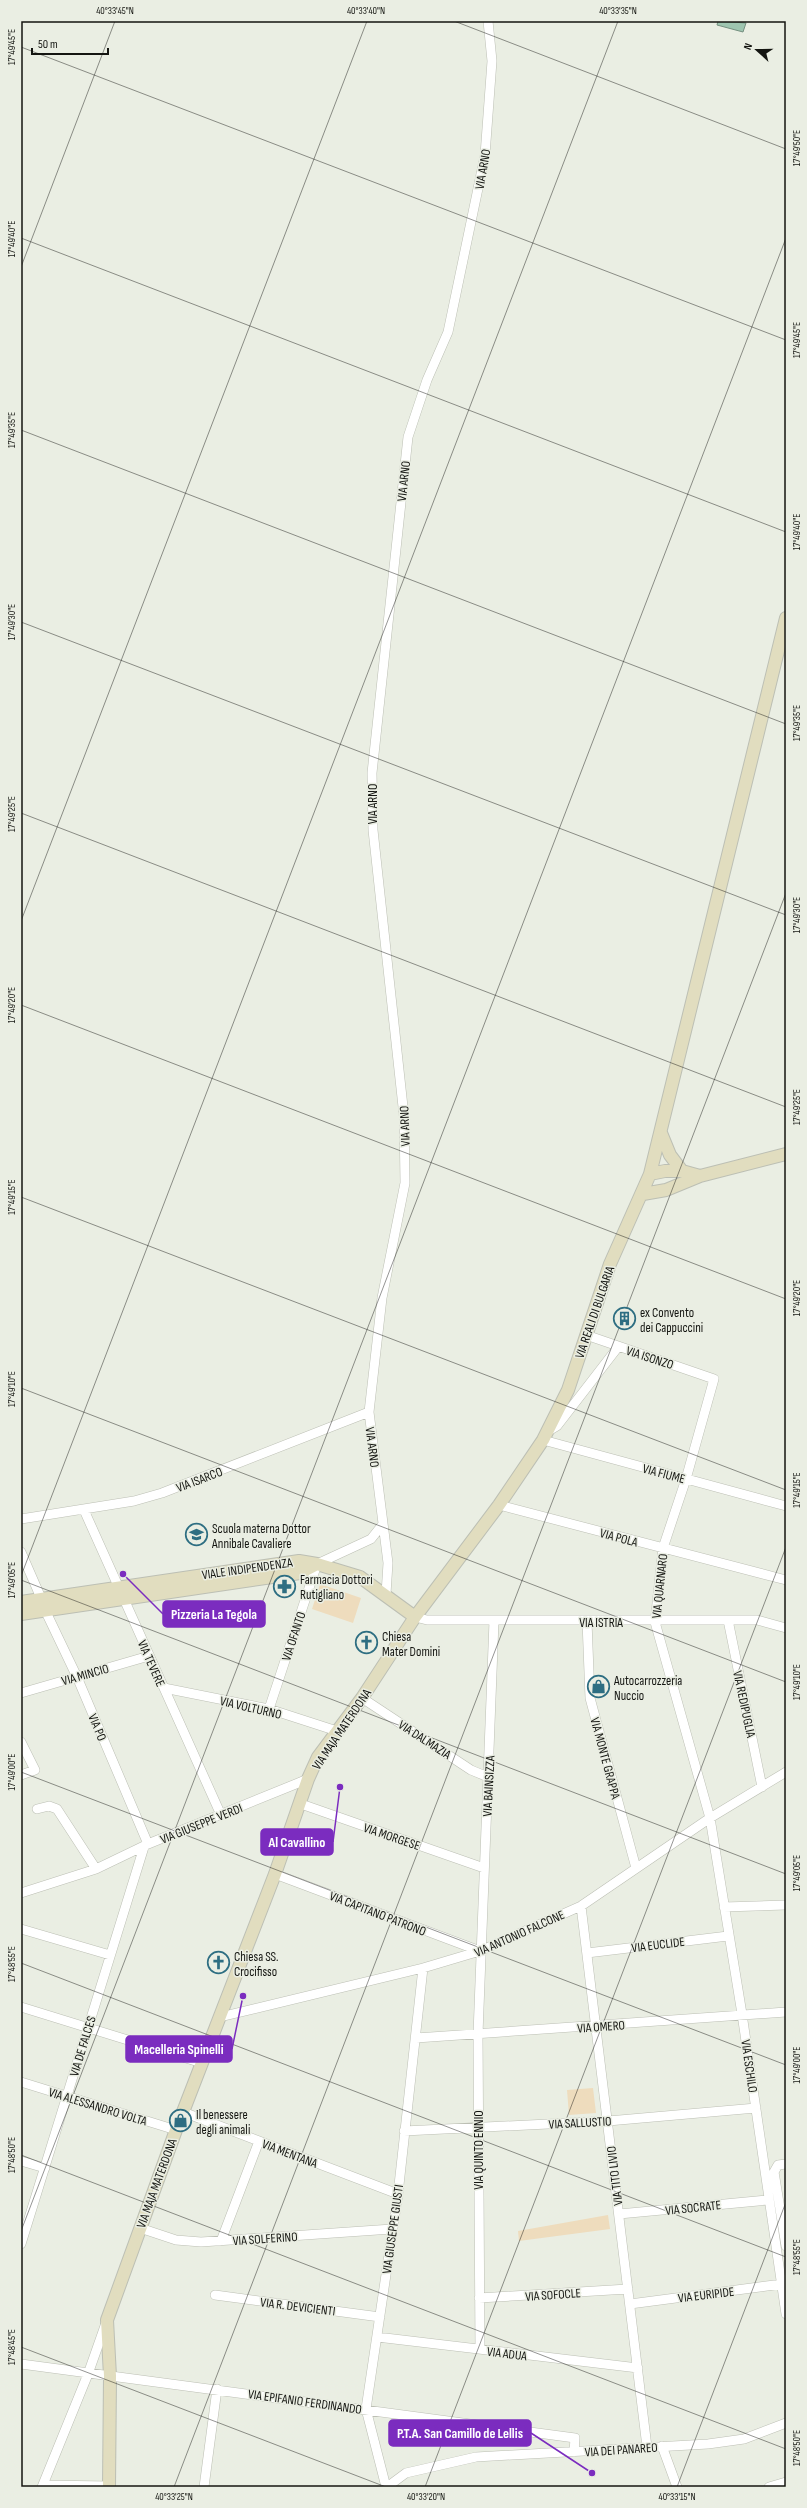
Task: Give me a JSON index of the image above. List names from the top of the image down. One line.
{"streets":{"main road":["VIA REALI DI BULGARIA","VIALE INDIPENDENZA","VIA MAJA MATERDONA"],"street":["VIA ARNO","VIA ISONZO","VIA FIUME","VIA ISARCO","VIA POLA","VIA QUARNARO","VIA ISTRIA","VIA OFANTO","VIA TEVERE","VIA MINCIO","VIA REDIPUGLIA","VIA VOLTURNO","VIA PO","VIA DALMAZIA","VIA MONTE GRAPPA","VIA BAINSIZZA","VIA GIUSEPPE VERDI","VIA MORGESE","VIA CAPITANO PATRONO","VIA ANTONIO FALCONE","VIA EUCLIDE","VIA OMERO","VIA DE FALCES","VIA ESCHILO","VIA ALESSANDRO VOLTA","VIA SALLUSTIO","VIA QUINTO ENNIO","VIA MENTANA","VIA TITO LIVIO","VIA SOCRATE","VIA GIUSEPPE GIUSTI","VIA SOLFERINO","VIA SOFOCLE","VIA EURIPIDE","VIA R. DEVICIENTI","VIA ADUA","VIA EPIFANIO FERDINANDO","VIA DEI PANAREO"]},"crossings":[["VIA ARNO","VIA ISARCO"],["VIA REALI DI BULGARIA","VIA ISONZO"],["VIA REALI DI BULGARIA","VIA FIUME"],["VIA REALI DI BULGARIA","VIA POLA"],["VIA REALI DI BULGARIA","VIA ISTRIA"],["VIA REALI DI BULGARIA","VIA MAJA MATERDONA"],["VIA ISONZO","VIA QUARNARO"],["VIA FIUME","VIA QUARNARO"],["VIA ISARCO","VIA TEVERE"],["VIA POLA","VIA QUARNARO"],["VIALE INDIPENDENZA","VIA OFANTO"],["VIALE INDIPENDENZA","VIA TEVERE"],["VIALE INDIPENDENZA","VIA PO"],["VIA QUARNARO","VIA ISTRIA"],["VIA QUARNARO","VIA ANTONIO FALCONE"],["VIA QUARNARO","VIA ESCHILO"],["VIA ISTRIA","VIA REDIPUGLIA"],["VIA ISTRIA","VIA MAJA MATERDONA"],["VIA ISTRIA","VIA MONTE GRAPPA"],["VIA ISTRIA","VIA BAINSIZZA"],["VIA OFANTO","VIA VOLTURNO"],["VIA TEVERE","VIA MINCIO"],["VIA TEVERE","VIA VOLTURNO"],["VIA TEVERE","VIA GIUSEPPE VERDI"],["VIA MINCIO","VIA PO"],["VIA REDIPUGLIA","VIA ANTONIO FALCONE"],["VIA VOLTURNO","VIA MAJA MATERDONA"],["VIA PO","VIA GIUSEPPE VERDI"],["VIA PO","VIA DE FALCES"],["VIA MAJA MATERDONA","VIA DALMAZIA"],["VIA MAJA MATERDONA","VIA GIUSEPPE VERDI"],["VIA MAJA MATERDONA","VIA MORGESE"],["VIA MAJA MATERDONA","VIA CAPITANO PATRONO"],["VIA MAJA MATERDONA","VIA ANTONIO FALCONE"],["VIA MAJA MATERDONA","VIA ALESSANDRO VOLTA"],["VIA MAJA MATERDONA","VIA MENTANA"],["VIA MAJA MATERDONA","VIA SOLFERINO"],["VIA MAJA MATERDONA","VIA EPIFANIO FERDINANDO"],["VIA DALMAZIA","VIA BAINSIZZA"],["VIA MONTE GRAPPA","VIA ANTONIO FALCONE"],["VIA BAINSIZZA","VIA MORGESE"],["VIA BAINSIZZA","VIA CAPITANO PATRONO"],["VIA BAINSIZZA","VIA ANTONIO FALCONE"],["VIA BAINSIZZA","VIA QUINTO ENNIO"],["VIA GIUSEPPE VERDI","VIA DE FALCES"],["VIA CAPITANO PATRONO","VIA ANTONIO FALCONE"],["VIA CAPITANO PATRONO","VIA QUINTO ENNIO"],["VIA ANTONIO FALCONE","VIA ESCHILO"],["VIA ANTONIO FALCONE","VIA QUINTO ENNIO"],["VIA ANTONIO FALCONE","VIA TITO LIVIO"],["VIA ANTONIO FALCONE","VIA GIUSEPPE GIUSTI"],["VIA EUCLIDE","VIA ESCHILO"],["VIA EUCLIDE","VIA TITO LIVIO"],["VIA OMERO","VIA ESCHILO"],["VIA OMERO","VIA QUINTO ENNIO"],["VIA OMERO","VIA TITO LIVIO"],["VIA OMERO","VIA GIUSEPPE GIUSTI"],["VIA DE FALCES","VIA ALESSANDRO VOLTA"],["VIA ESCHILO","VIA SALLUSTIO"],["VIA ESCHILO","VIA SOCRATE"],["VIA ESCHILO","VIA EURIPIDE"],["VIA SALLUSTIO","VIA QUINTO ENNIO"],["VIA SALLUSTIO","VIA TITO LIVIO"],["VIA SALLUSTIO","VIA GIUSEPPE GIUSTI"],["VIA QUINTO ENNIO","VIA SOFOCLE"],["VIA QUINTO ENNIO","VIA ADUA"],["VIA MENTANA","VIA GIUSEPPE GIUSTI"],["VIA TITO LIVIO","VIA SOCRATE"],["VIA TITO LIVIO","VIA SOFOCLE"],["VIA TITO LIVIO","VIA EURIPIDE"],["VIA TITO LIVIO","VIA ADUA"],["VIA TITO LIVIO","VIA DEI PANAREO"],["VIA GIUSEPPE GIUSTI","VIA SOLFERINO"],["VIA GIUSEPPE GIUSTI","VIA R. DEVICIENTI"],["VIA GIUSEPPE GIUSTI","VIA ADUA"],["VIA GIUSEPPE GIUSTI","VIA EPIFANIO FERDINANDO"],["VIA GIUSEPPE GIUSTI","VIA DEI PANAREO"],["VIA EPIFANIO FERDINANDO","VIA DEI PANAREO"]],"places":{"building":["ex Convento dei Cappuccini"],"school or university":["Scuola materna Dottor Annibale Cavaliere"],"other":["Pizzeria La Tegola","Al Cavallino","Macelleria Spinelli","P.T.A. San Camillo de Lellis"],"pharmacy":["Farmacia Dottori Rutigliano"],"church":["Chiesa Mater Domini","Chiesa SS. Crocifisso"],"shop":["Autocarrozzeria Nuccio","Il benessere degli animali"]},"scale_bar":"50 m","north":"left","coordinates":["40°33'45\"N","40°33'40\"N","40°33'35\"N","17°49'45\"E","17°49'50\"E","17°49'40\"E","17°49'35\"E","17°49'30\"E","17°49'25\"E","17°49'20\"E","17°49'15\"E","17°49'10\"E","17°49'05\"E","17°49'00\"E","17°48'55\"E","17°48'50\"E","17°48'45\"E","40°33'25\"N","40°33'20\"N","40°33'15\"N"]}
